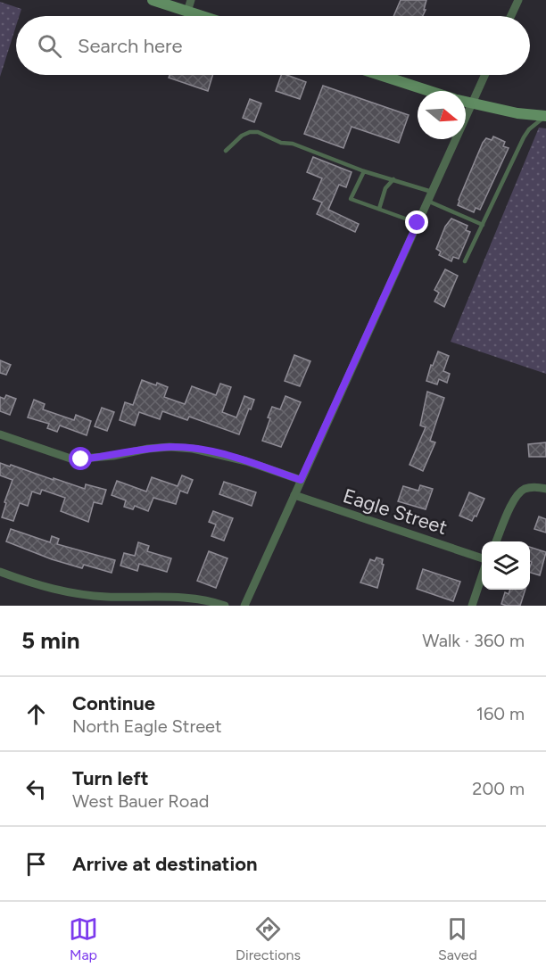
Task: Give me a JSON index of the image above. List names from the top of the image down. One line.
{"streets":{"street":["Eagle Street"]},"north":"right","page":{"search":"Search here","heading":["5 min","Walk · 360 m"],"list":[["Continue","North Eagle Street","160 m"],["Turn left","West Bauer Road","200 m"],"Arrive at destination"],"nav":["Map","Directions","Saved"]}}
